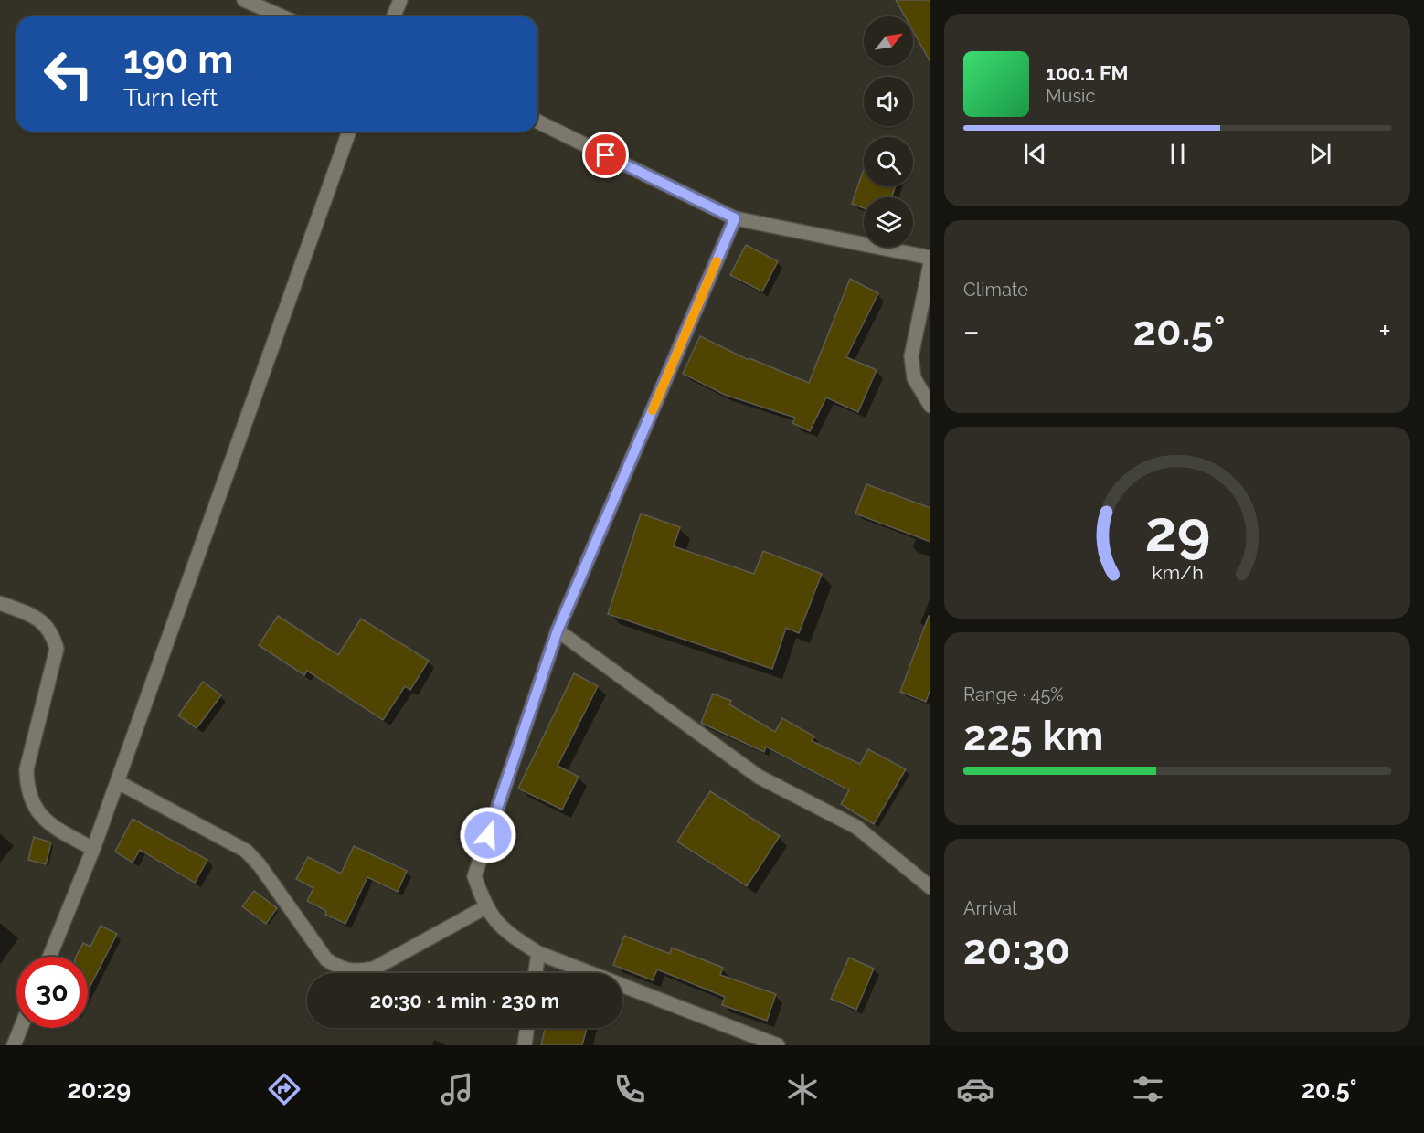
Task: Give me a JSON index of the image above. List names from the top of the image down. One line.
{"north":"top right","page":{"turn":["190 m","Turn left"],"song":["100.1 FM","Music"],"tile":["Climate",["Range · 45%","225 km"],["Arrival","20:30"]],"heat":["−","20.5°","+"],"limit":"30","trip":"20:30 · 1 min · 230 m","tabs":["20:29","20.5°"],"gauge":["29","km/h"]}}
